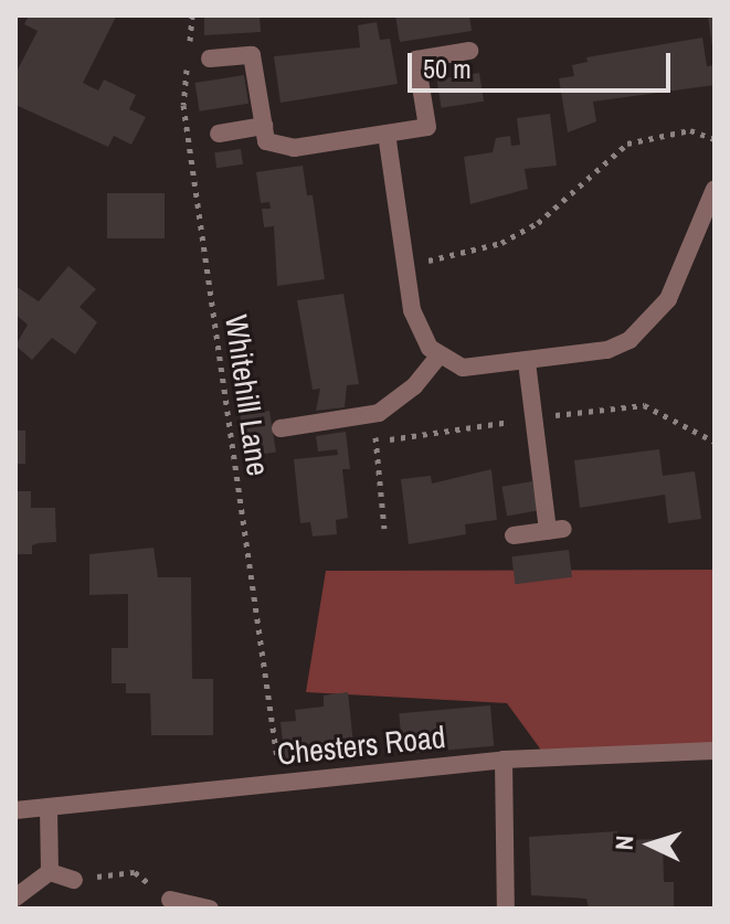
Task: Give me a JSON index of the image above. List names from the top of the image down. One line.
{"streets":{"street":["Chesters Road"],"path":["Whitehill Lane"]},"crossings":[["Whitehill Lane","Chesters Road"]],"scale_bar":"50 m","north":"left"}
